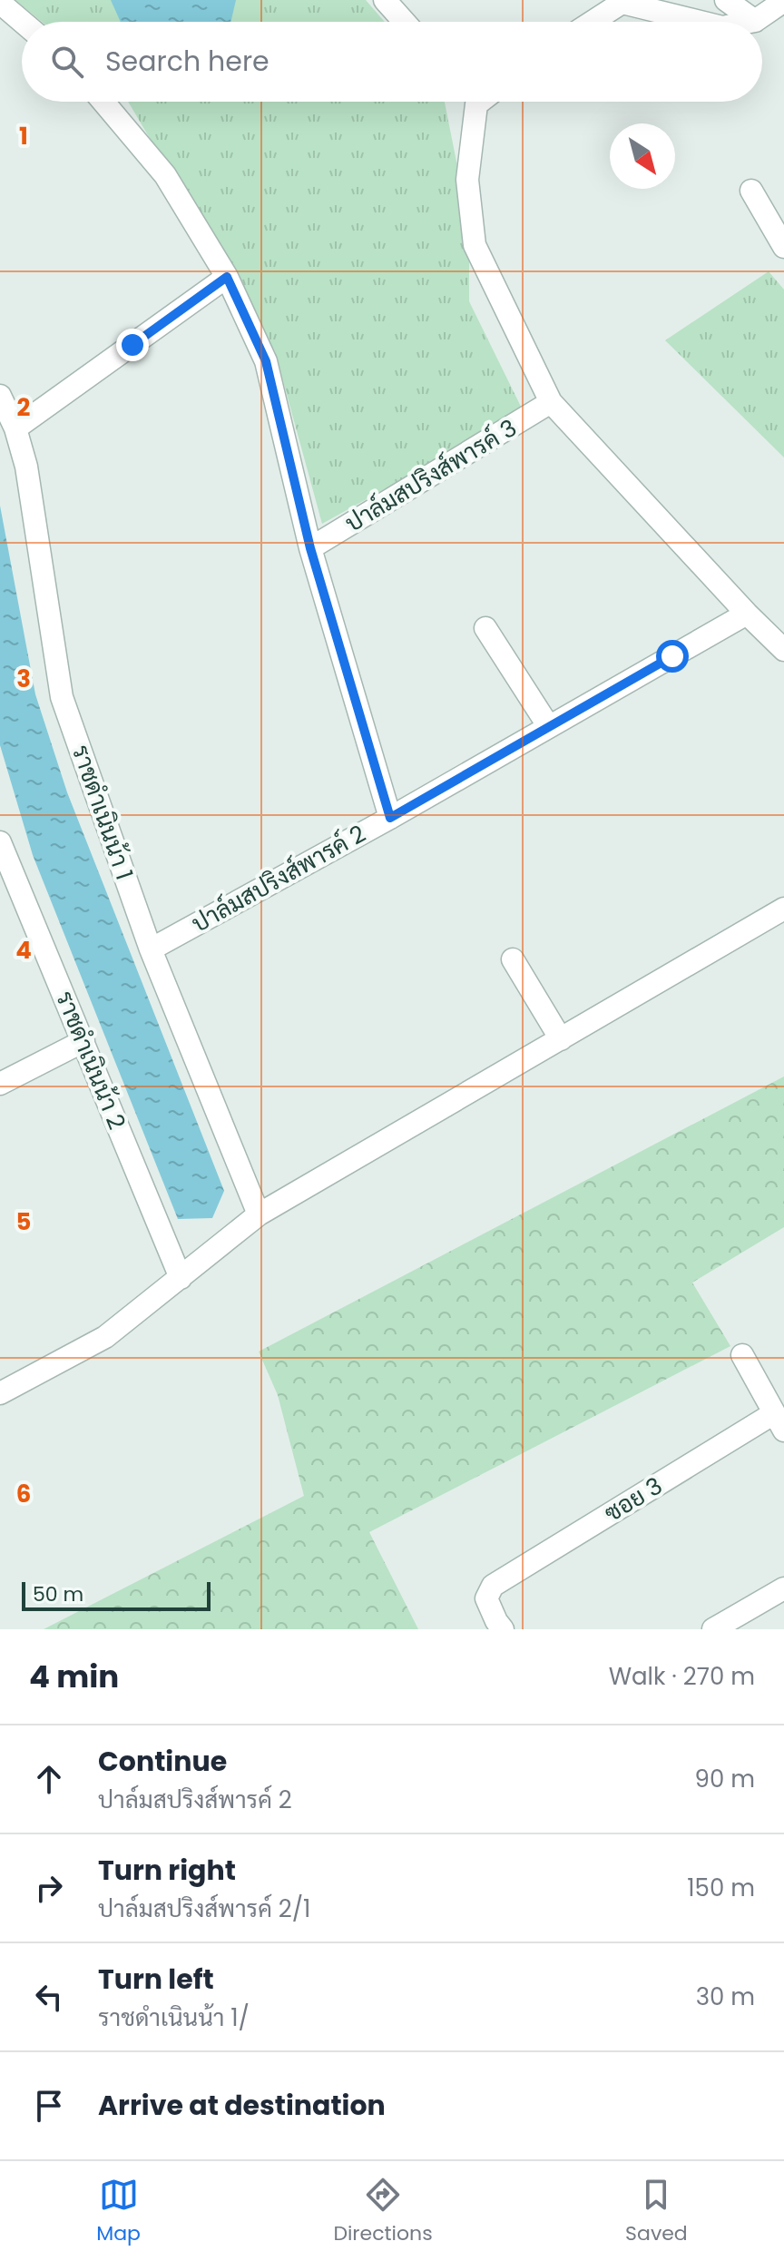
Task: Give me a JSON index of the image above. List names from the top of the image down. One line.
{"streets":{"street":["ปาล์มสปริงส์พารค์ 3","ราชดำเนินน้า 1","ปาล์มสปริงส์พารค์ 2","ราชดำเนินน้า 2","ซอย 3"]},"crossings":[["ราชดำเนินน้า 1","ปาล์มสปริงส์พารค์ 2"]],"scale_bar":"50 m","north":"bottom right","page":{"search":"Search here","scale":"50 m","heading":["4 min","Walk · 270 m"],"list":[["Continue","ปาล์มสปริงส์พารค์ 2","90 m"],["Turn right","ปาล์มสปริงส์พารค์ 2/1","150 m"],["Turn left","ราชดำเนินน้า 1/","30 m"],"Arrive at destination"],"nav":["Map","Directions","Saved"]},"grid":{"rows":["1","2","3","4","5","6"]}}
